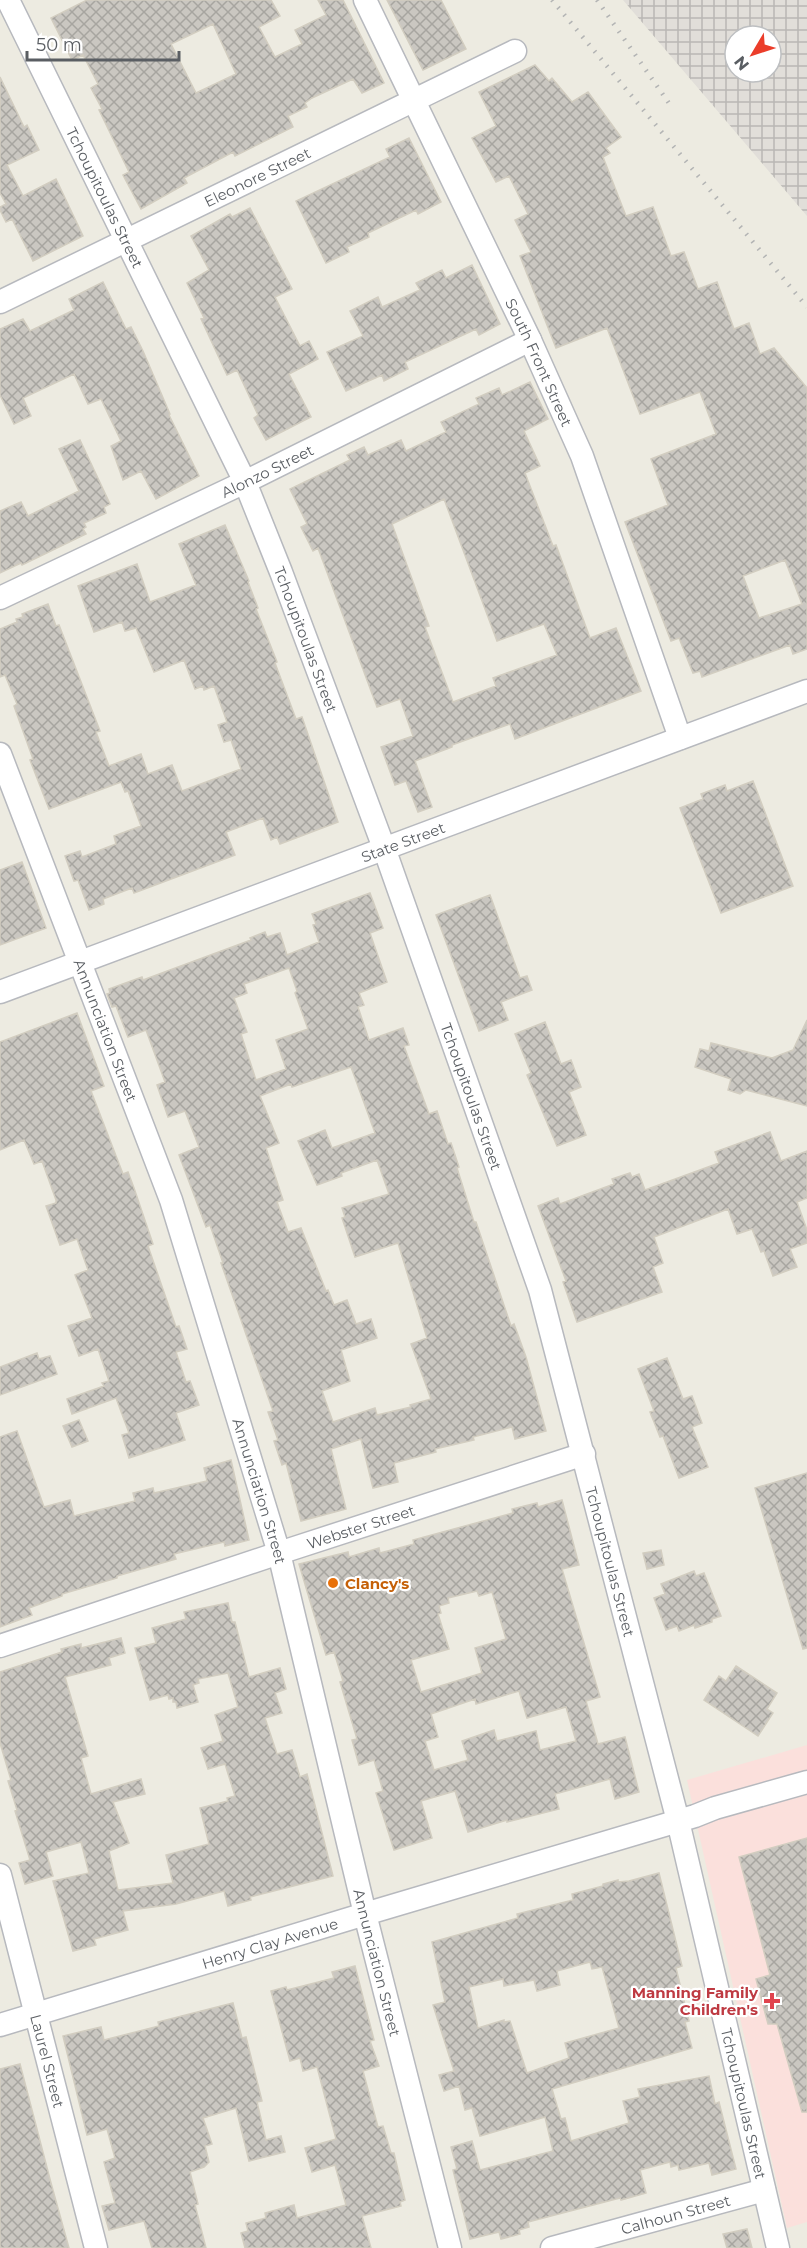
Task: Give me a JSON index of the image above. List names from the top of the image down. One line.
{"streets":{"street":["Eleonore Street","Tchoupitoulas Street","South Front Street","Alonzo Street","State Street","Annunciation Street","Webster Street","Henry Clay Avenue","Laurel Street","Calhoun Street"]},"crossings":[["Eleonore Street","Tchoupitoulas Street"],["Eleonore Street","South Front Street"],["Tchoupitoulas Street","Alonzo Street"],["Tchoupitoulas Street","State Street"],["Tchoupitoulas Street","Webster Street"],["Tchoupitoulas Street","Henry Clay Avenue"],["Tchoupitoulas Street","Calhoun Street"],["South Front Street","Alonzo Street"],["South Front Street","State Street"],["State Street","Annunciation Street"],["Annunciation Street","Webster Street"],["Annunciation Street","Henry Clay Avenue"],["Henry Clay Avenue","Laurel Street"]],"places":{"other":["Clancy's"],"health":["Manning Family Children's"]},"scale_bar":"50 m","north":"bottom left"}
